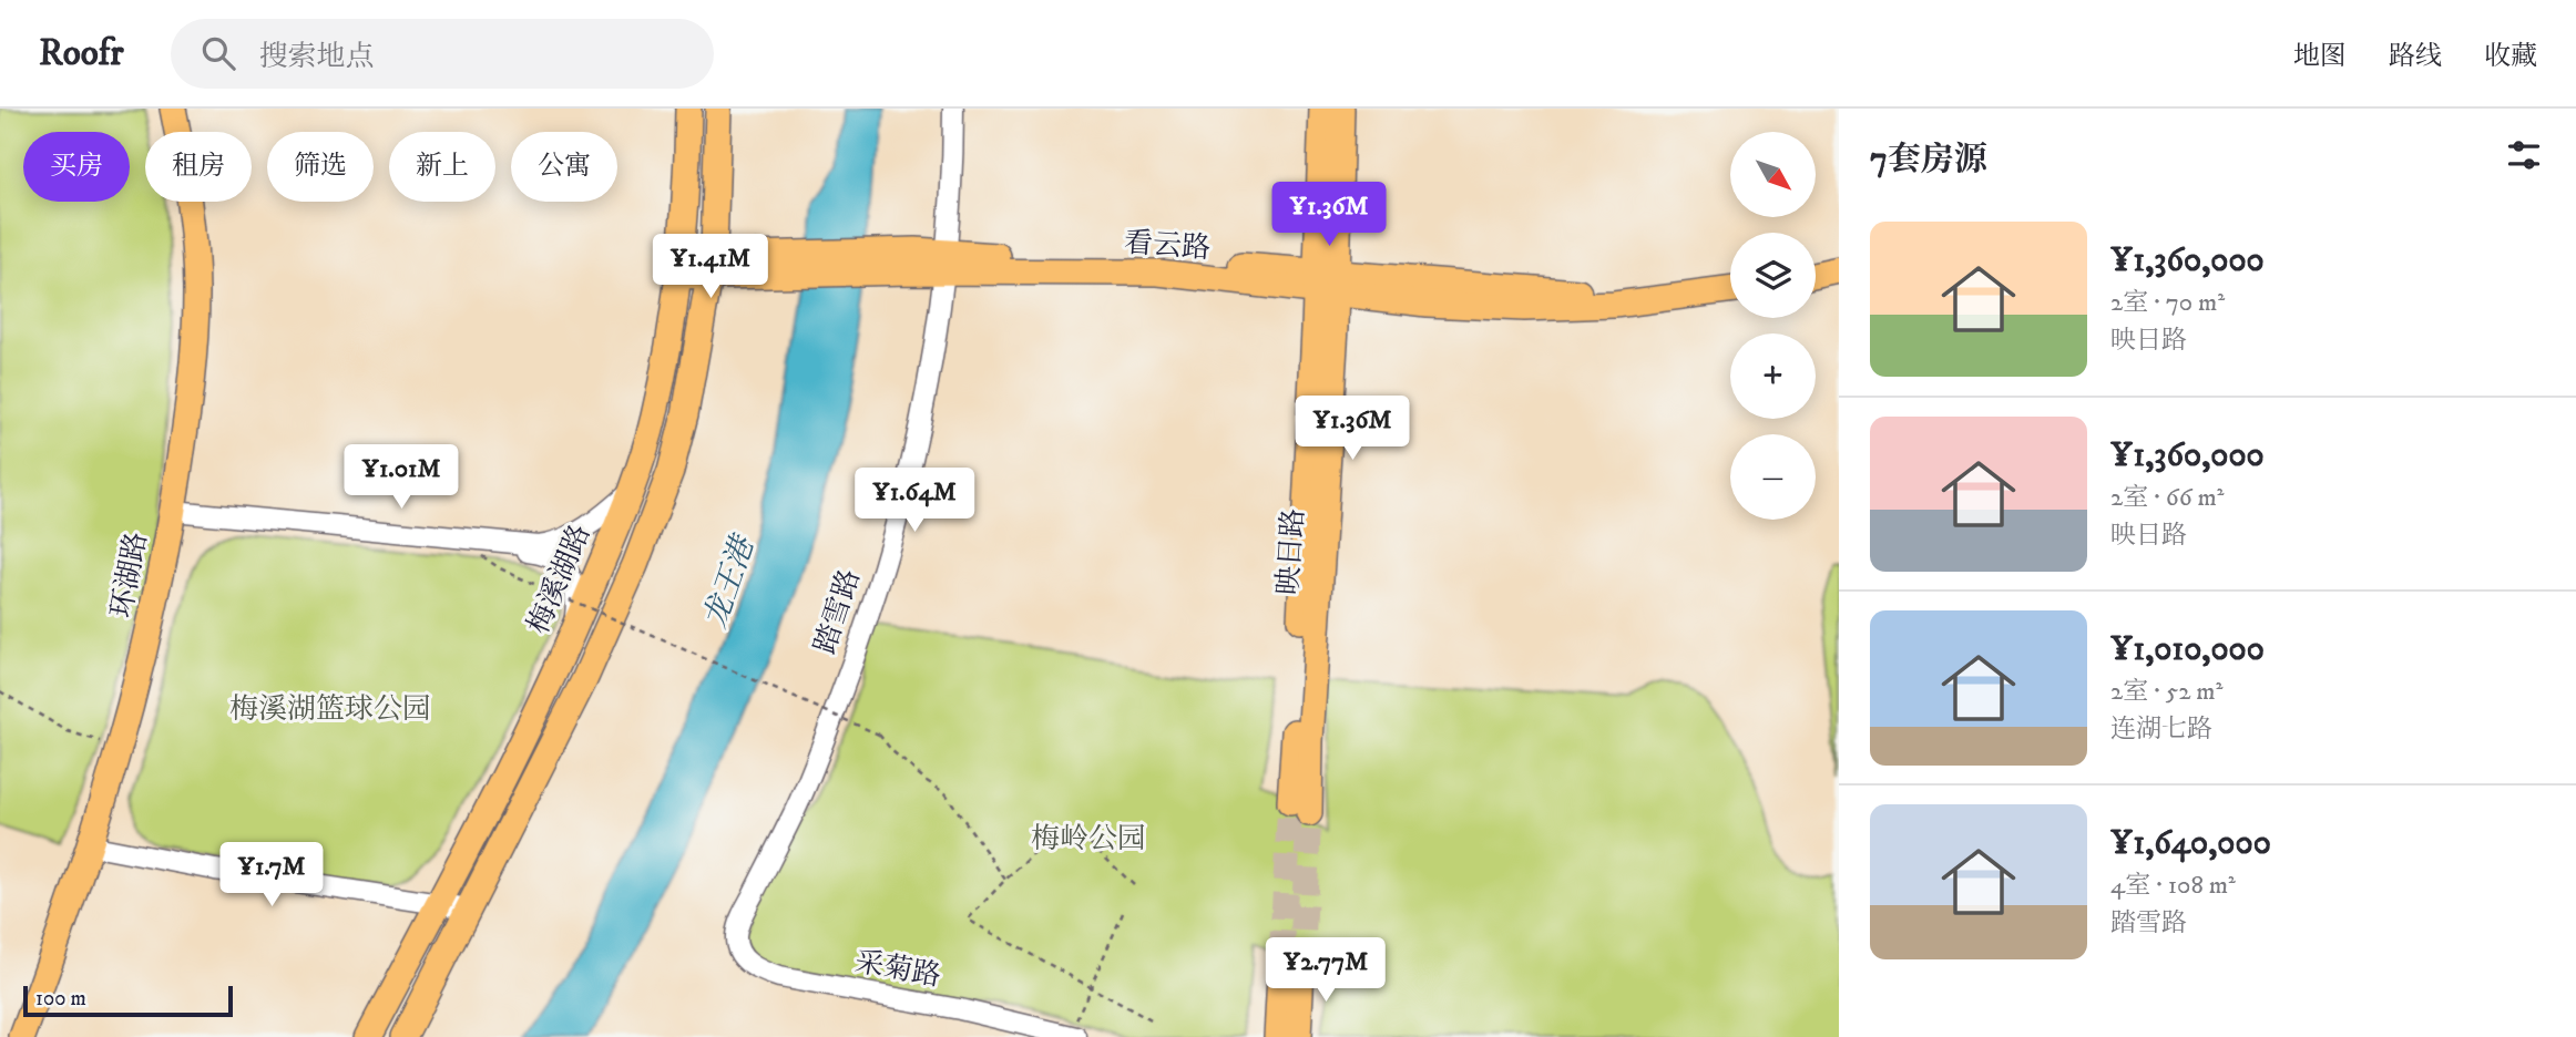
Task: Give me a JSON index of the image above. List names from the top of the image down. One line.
{"streets":{"main road":["看云路","映日路","环湖路","梅溪湖路"],"street":["踏雪路","采菊路"]},"crossings":[["看云路","映日路"],["看云路","踏雪路"],["踏雪路","采菊路"]],"water":["龙王港"],"parks":["梅溪湖篮球公园","梅岭公园"],"scale_bar":"100 m","north":"bottom right","page":{"header":"Roofr","search":"搜索地点","nav":["地图","路线","收藏"],"heading":"7套房源","map_buttons":["+","−"],"chip":["买房","租房","筛选","新上","公寓"],"price":["¥1.36M","¥1.41M","¥1.36M","¥1.01M","¥1.64M","¥1.7M","¥2.77M"],"list":[{"name":"¥1,360,000","note":"2室 · 70 m² · 映日路"},{"name":"¥1,360,000","note":"2室 · 66 m² · 映日路"},{"name":"¥1,010,000","note":"2室 · 52 m² · 连湖七路"},{"name":"¥1,640,000","note":"4室 · 108 m² · 踏雪路"}],"scale":"100 m"}}
